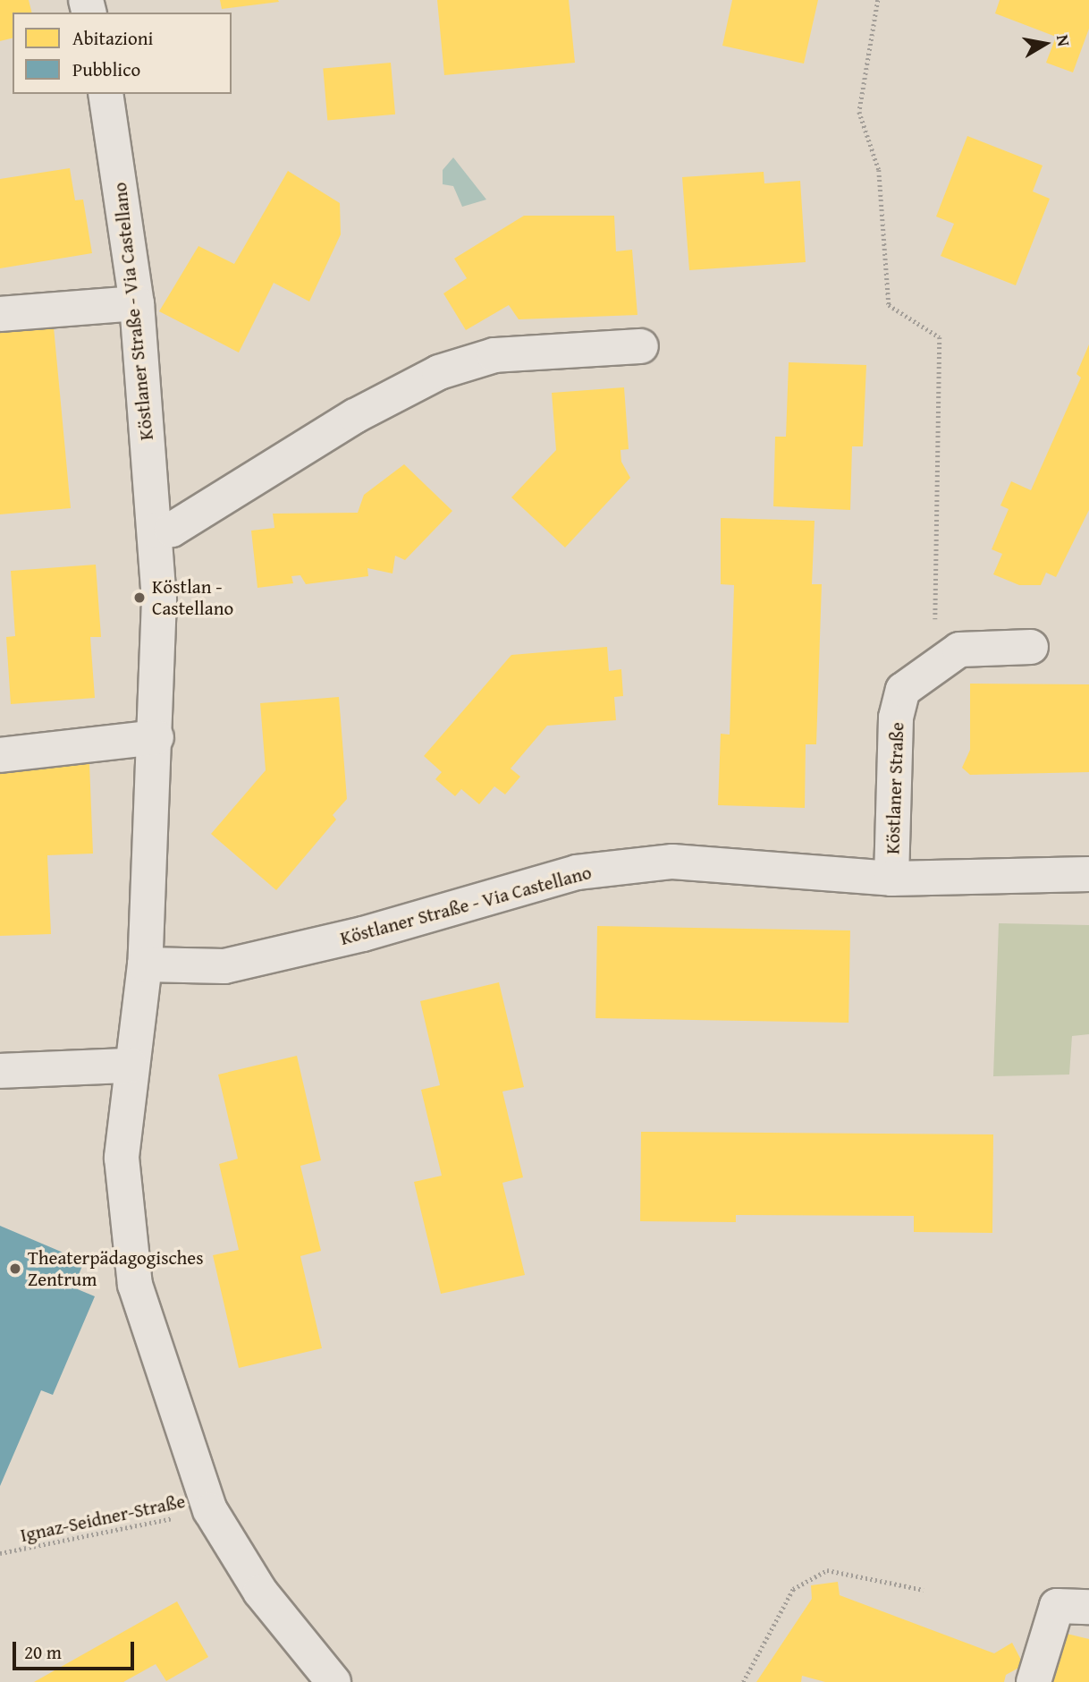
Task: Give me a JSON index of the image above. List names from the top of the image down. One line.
{"streets":{"street":["Köstlaner Straße - Via Castellano","Köstlaner Straße"],"path":["Ignaz-Seidner-Straße"]},"crossings":[["Köstlaner Straße - Via Castellano","Köstlaner Straße"],["Köstlaner Straße - Via Castellano","Ignaz-Seidner-Straße"]],"places":["Köstlan - Castellano","Theaterpädagogisches Zentrum"],"legend":["Abitazioni","Pubblico"],"scale_bar":"20 m","north":"right"}
